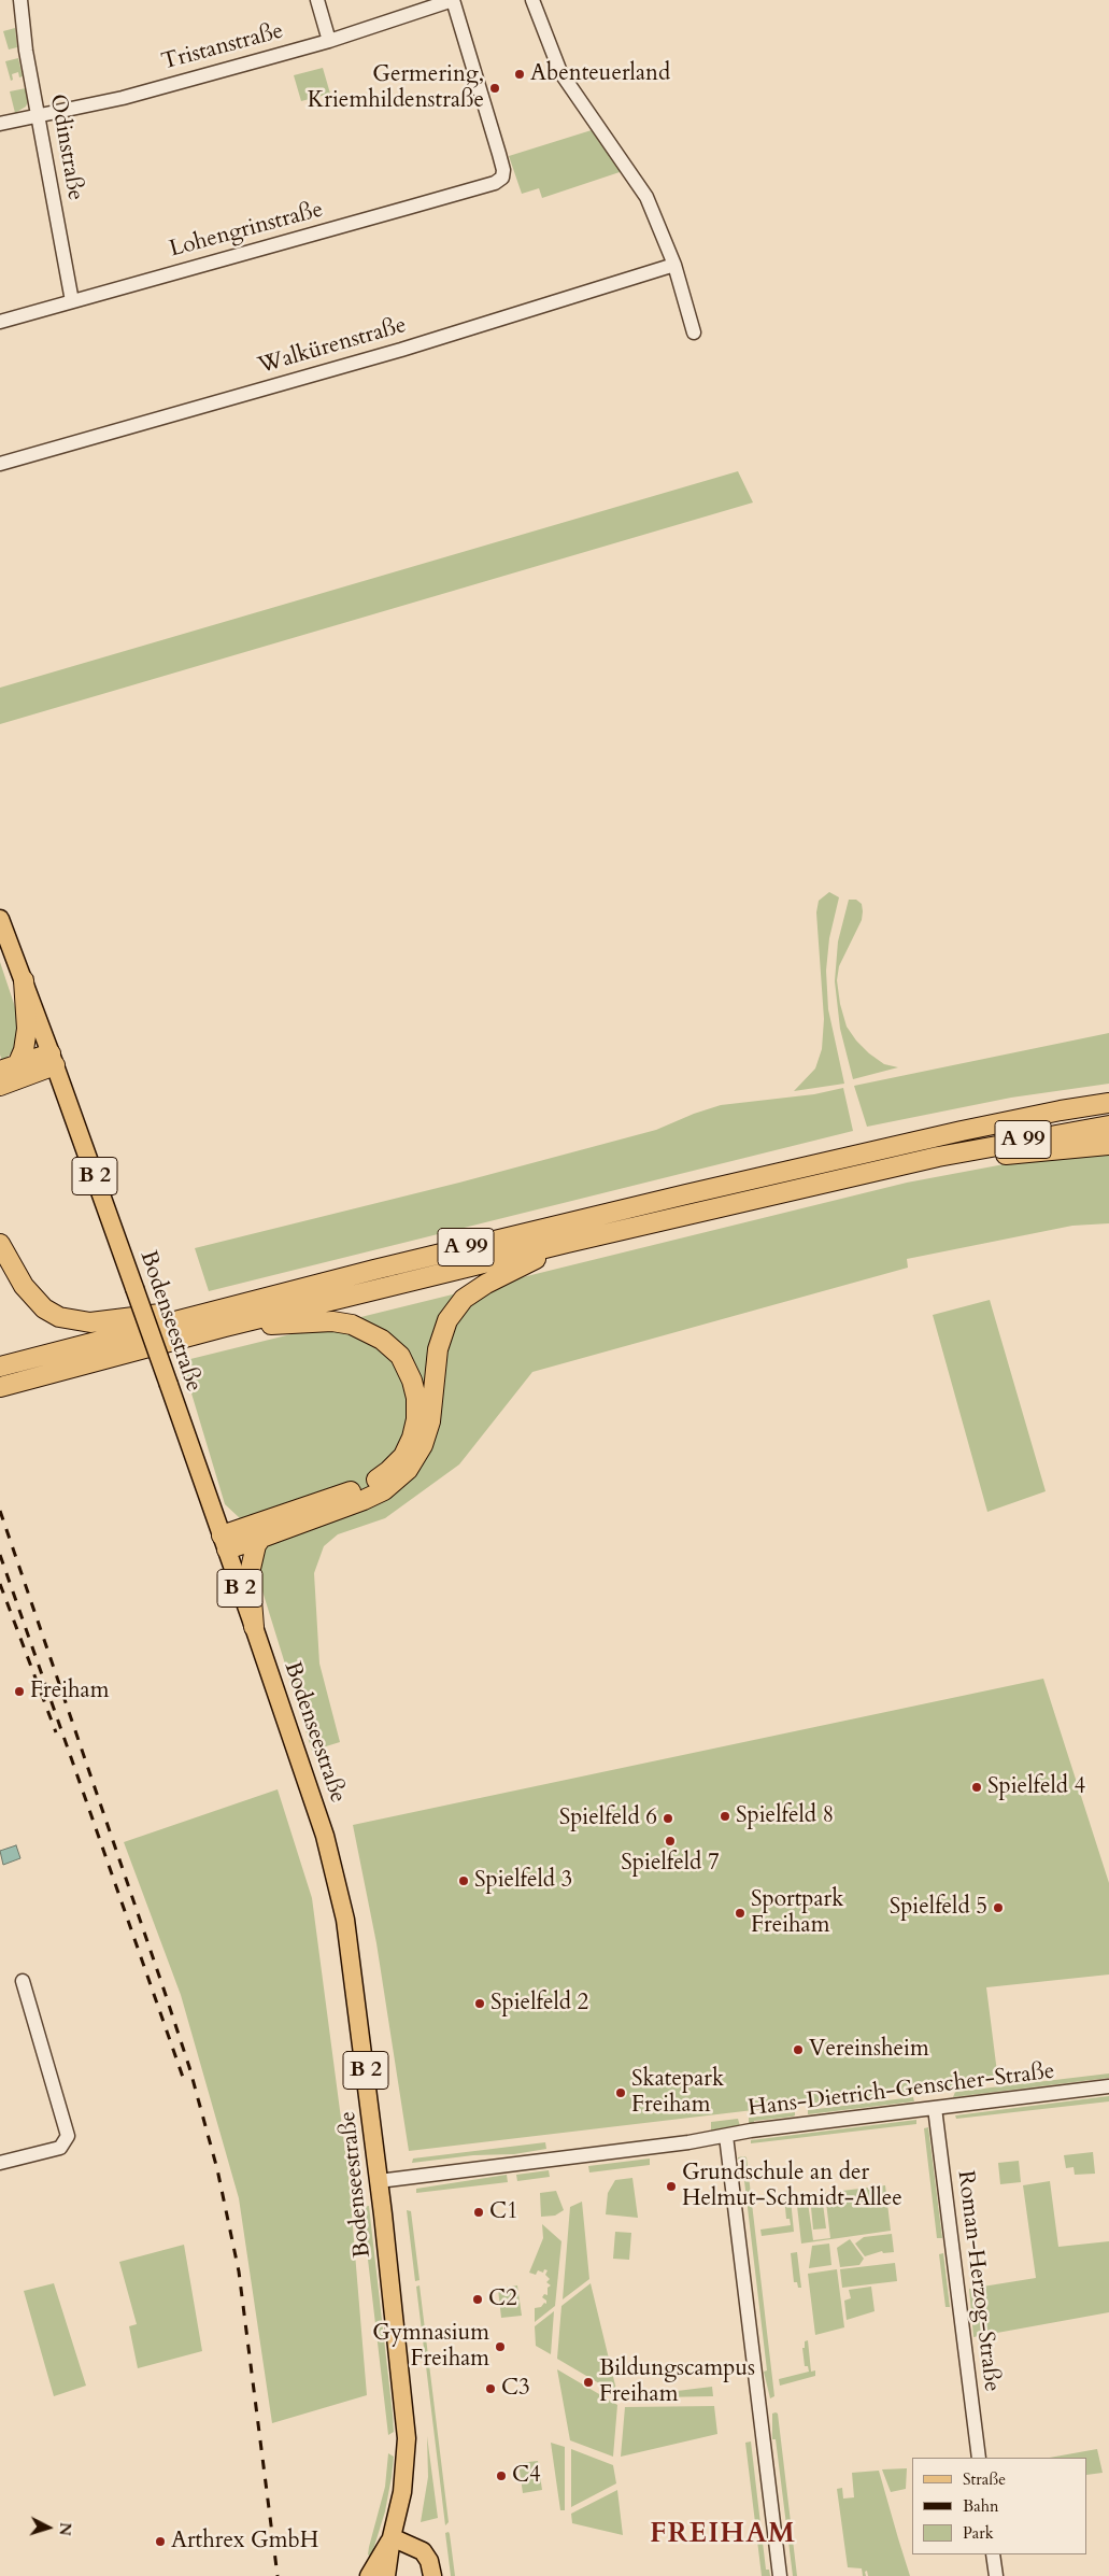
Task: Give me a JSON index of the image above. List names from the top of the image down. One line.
{"streets":{"highway":["A 99"],"main road":["B 2","Bodenseestraße"],"street":["Tristanstraße","Odinstraße","Lohengrinstraße","Walkürenstraße","Hans-Dietrich-Genscher-Straße","Roman-Herzog-Straße"]},"crossings":[["Tristanstraße","Odinstraße"],["Tristanstraße","Lohengrinstraße"],["Odinstraße","Lohengrinstraße"],["Bodenseestraße","Hans-Dietrich-Genscher-Straße"],["Hans-Dietrich-Genscher-Straße","Roman-Herzog-Straße"]],"districts":["FREIHAM"],"places":["Abenteuerland","Germering, Kriemhildenstraße","Freiham","Spielfeld 4","Spielfeld 8","Spielfeld 6","Spielfeld 7","Spielfeld 3","Spielfeld 5","Sportpark Freiham","Spielfeld 2","Vereinsheim","Skatepark Freiham","Grundschule an der Helmut-Schmidt-Allee","C1","C2","Gymnasium Freiham","Bildungscampus Freiham","C3","C4","Arthrex GmbH"],"legend":["Straße","Bahn","Park"],"north":"right"}
